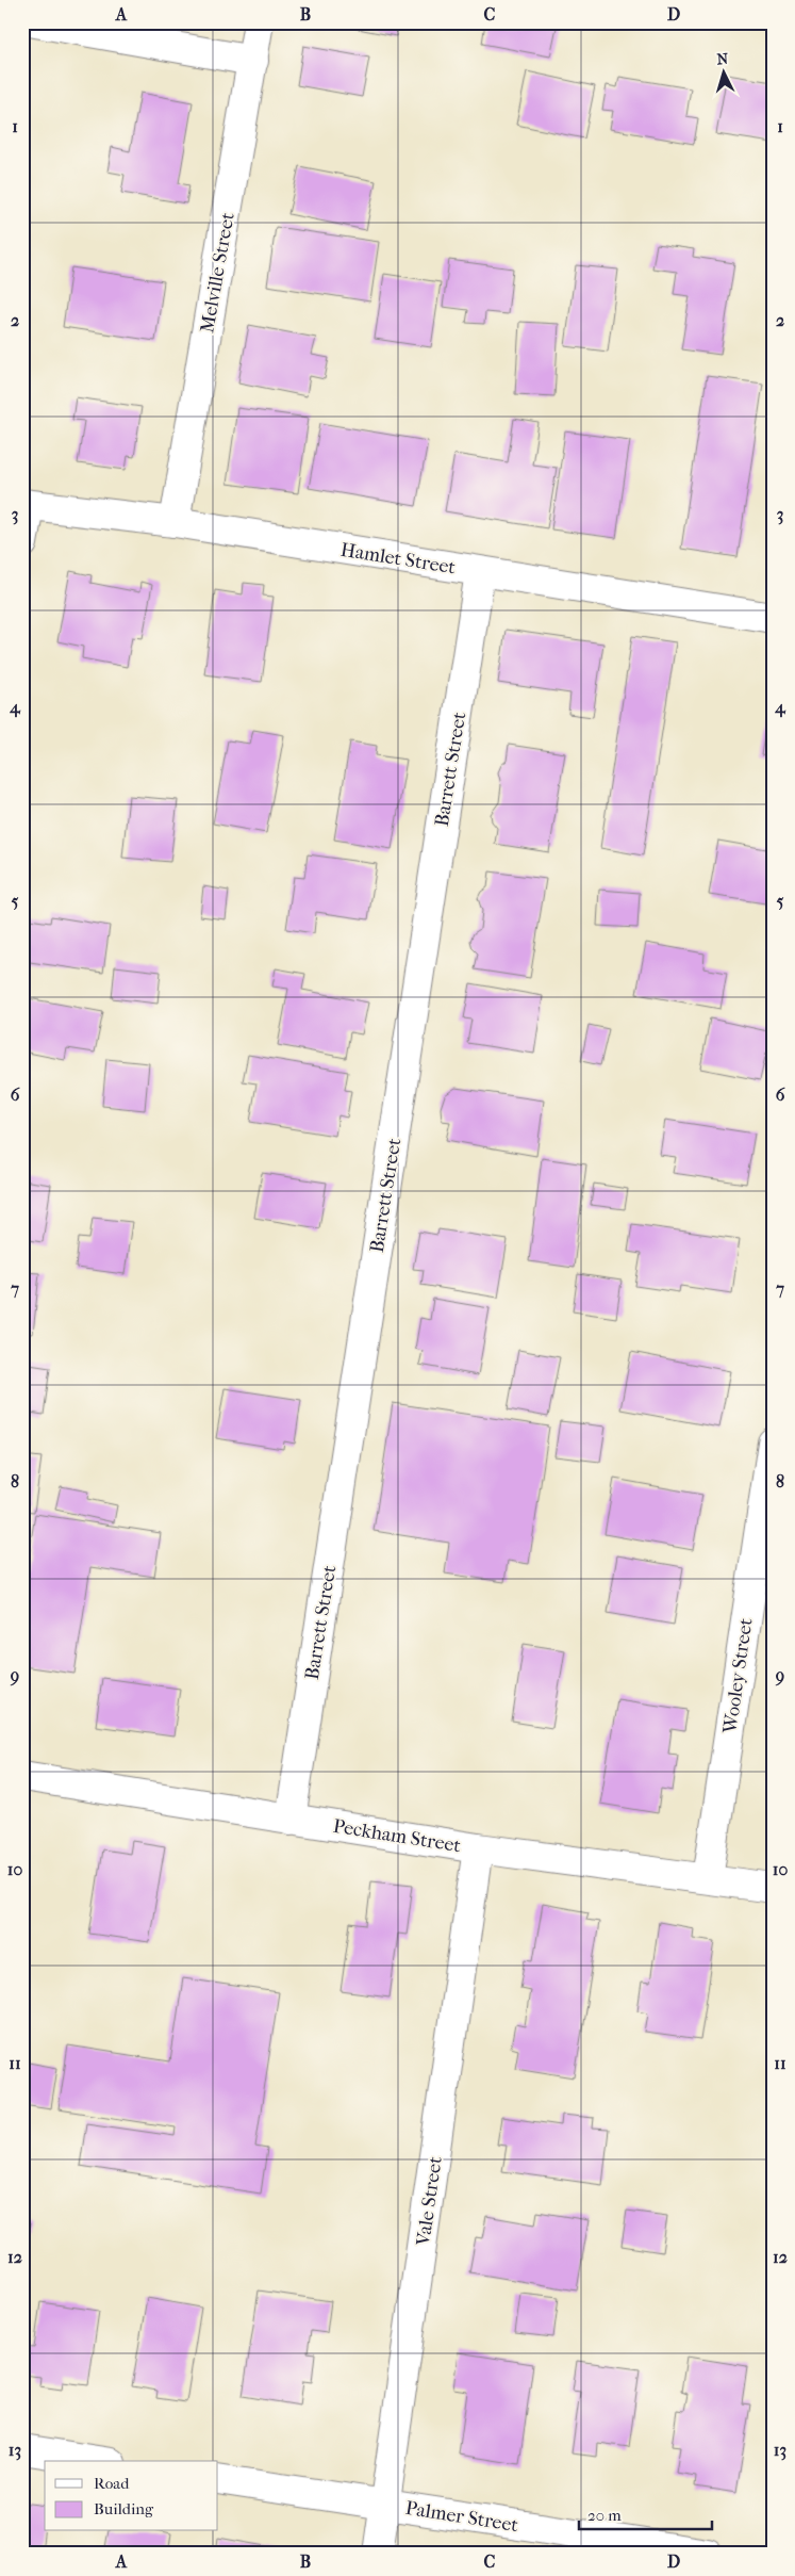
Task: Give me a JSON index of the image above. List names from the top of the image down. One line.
{"streets":{"street":["Melville Street","Hamlet Street","Barrett Street","Wooley Street","Peckham Street","Vale Street","Palmer Street"]},"crossings":[["Melville Street","Hamlet Street"],["Hamlet Street","Barrett Street"],["Barrett Street","Peckham Street"],["Wooley Street","Peckham Street"],["Peckham Street","Vale Street"],["Vale Street","Palmer Street"]],"legend":["Road","Building"],"scale_bar":"20 m","north":"top","grid":{"columns":["A","B","C","D"],"rows":["1","2","3","4","5","6","7","8","9","10","11","12","13"]}}
